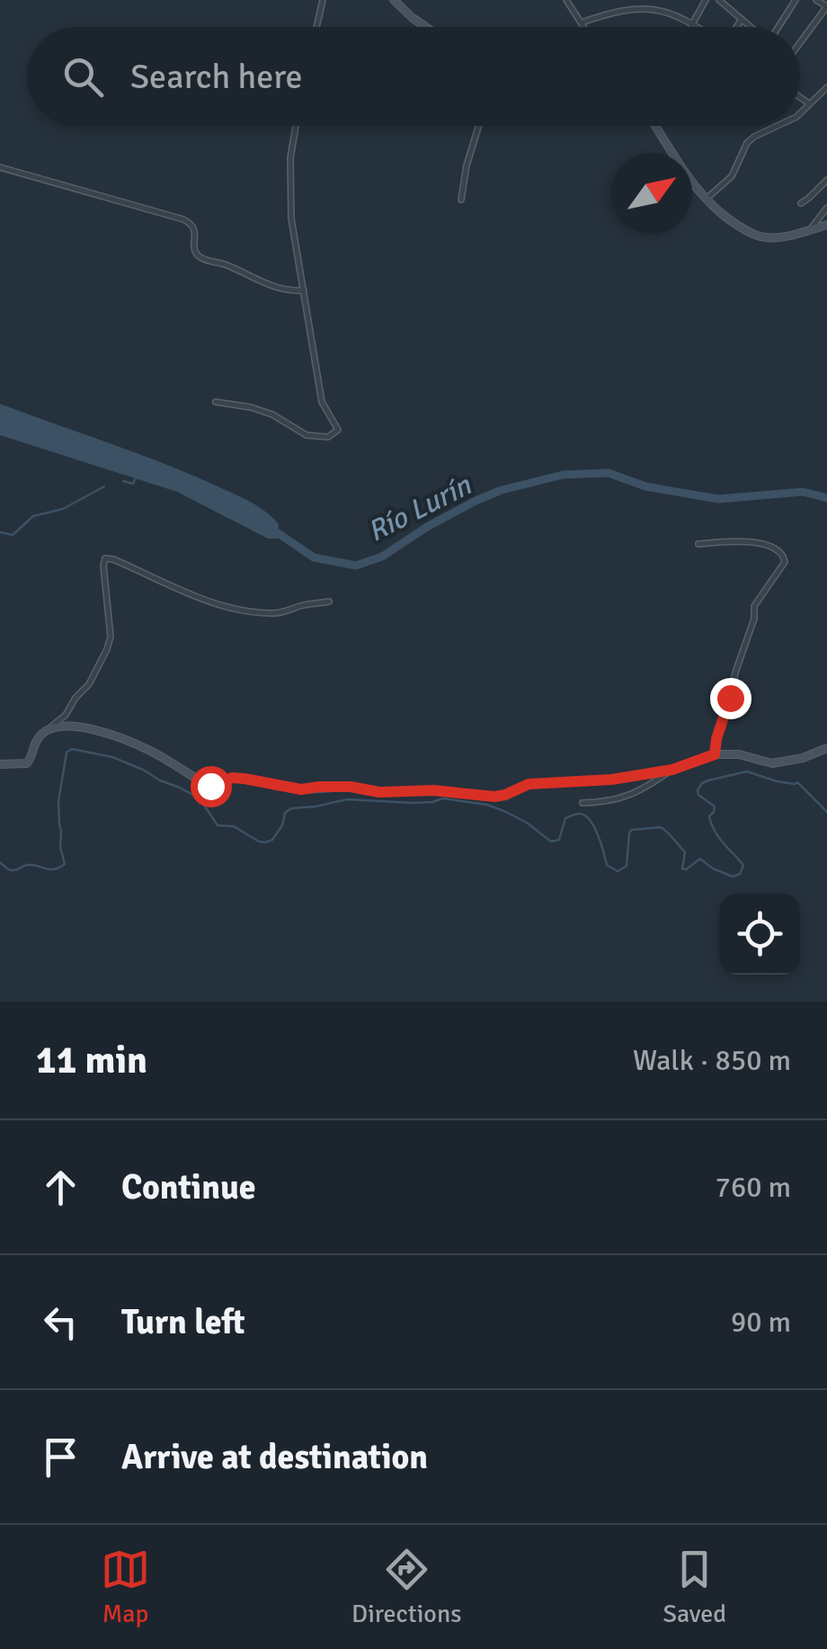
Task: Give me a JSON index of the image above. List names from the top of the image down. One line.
{"water":["Río Lurín"],"north":"top right","page":{"search":"Search here","heading":["11 min","Walk · 850 m"],"list":[["Continue","760 m"],["Turn left","90 m"],"Arrive at destination"],"nav":["Map","Directions","Saved"]}}
